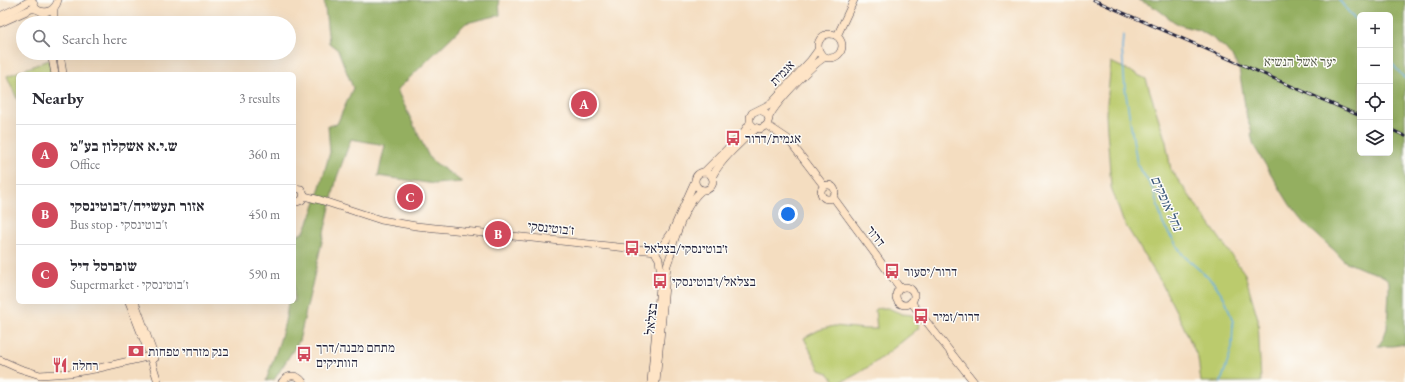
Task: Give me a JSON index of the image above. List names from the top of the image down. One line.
{"streets":{"street":["אגמית","ז'בוטינסקי","דרור","בצלאל"]},"crossings":[["אגמית","דרור"],["ז'בוטינסקי","בצלאל"]],"water":["נחל אופקים"],"parks":["יער אשל הנשיא"],"places":{"bus stop":["אגמית/דרור","ז׳בוטינסקי/בצלאל","דרור/יסעור","בצלאל/ז׳בוטינסקי","דרור/זמיר","מתחם מבנה/דרך הוותיקים"],"bank":["בנק מזרחי טפחות"],"restaurant":["רחלה"]},"page":{"map_buttons":["+","−"],"search":"Search here","heading":["Nearby","3 results"],"pins":["A","C","B"],"list":[{"mark":"A","name":"ש.י.א אשקלון בע\"מ","note":"Office","value":"360 m"},{"mark":"B","name":"אזור תעשייה/ז׳בוטינסקי","note":"Bus stop · ז'בוטינסקי","value":"450 m"},{"mark":"C","name":"שופרסל דיל","note":"Supermarket · ז'בוטינסקי","value":"590 m"}]}}
